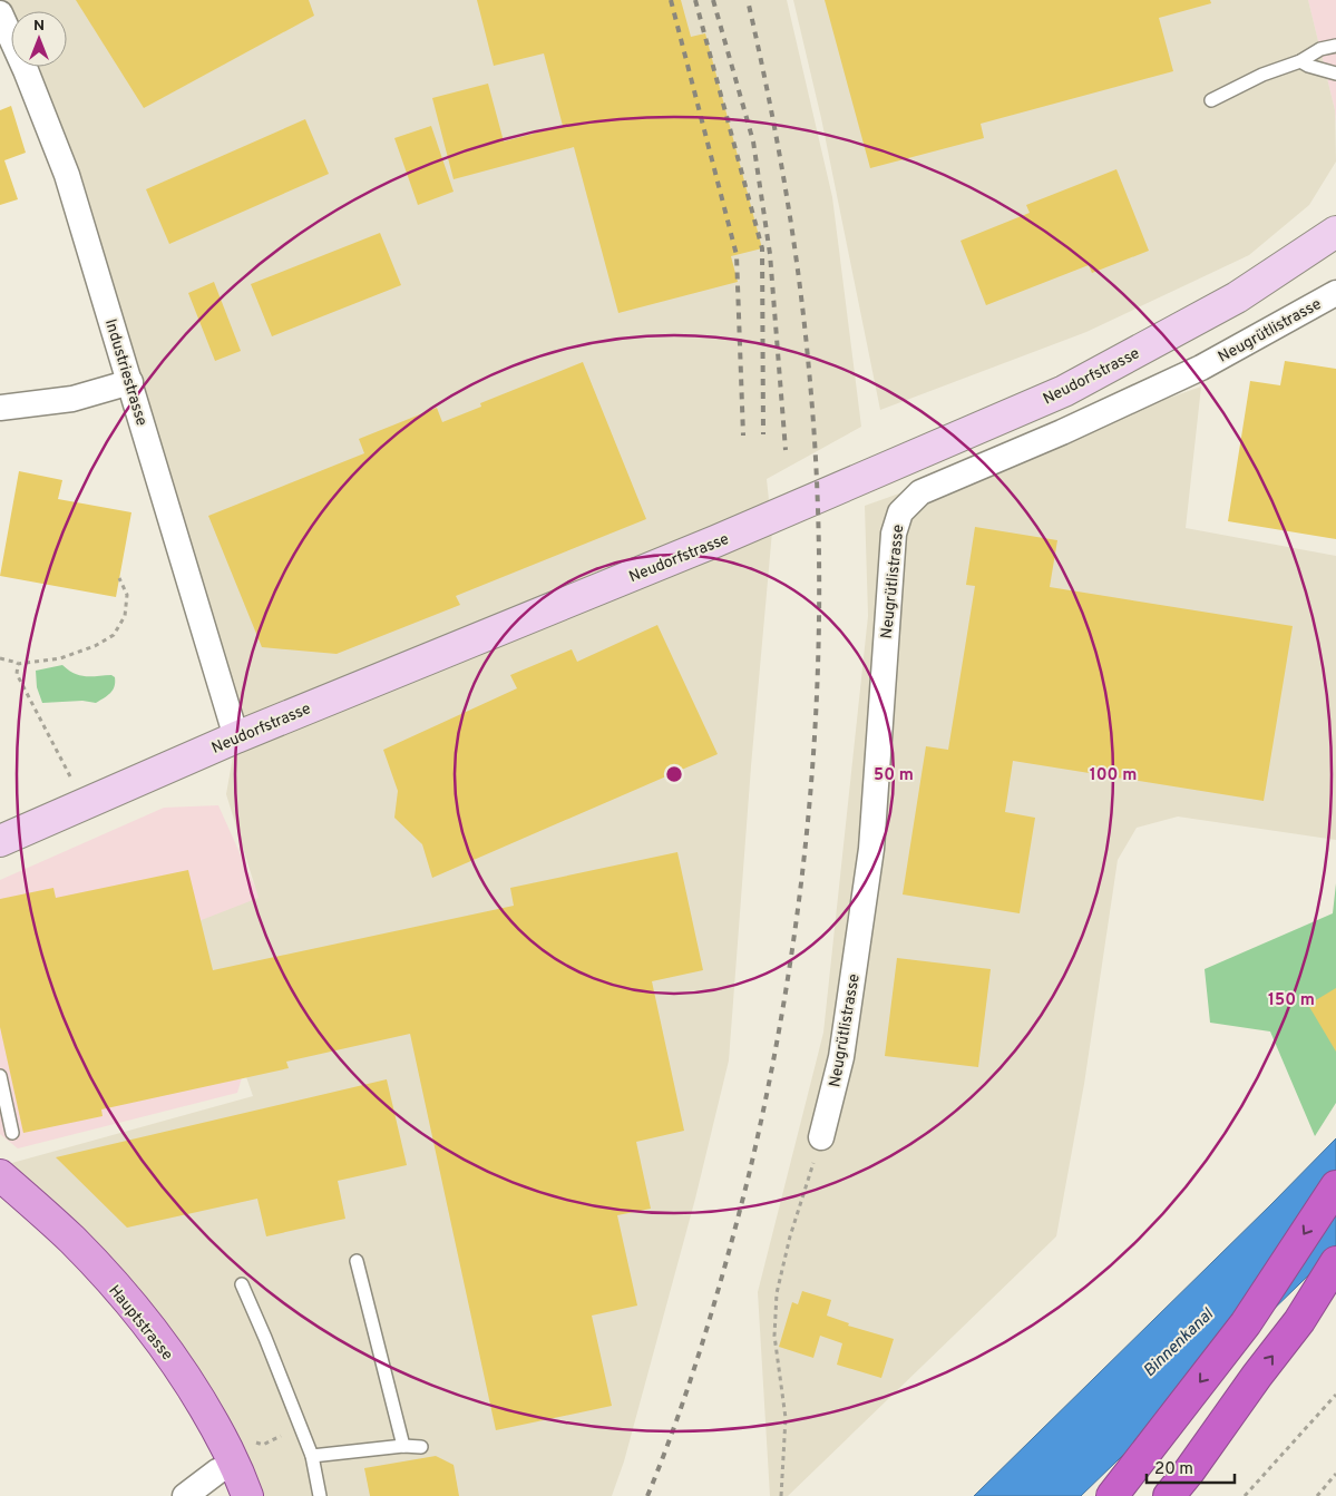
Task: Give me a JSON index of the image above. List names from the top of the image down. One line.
{"streets":{"main road":["Neudorfstrasse","Hauptstrasse"],"street":["Neugrütlistrasse","Industriestrasse"]},"crossings":[["Industriestrasse","Neudorfstrasse"]],"water":["Binnenkanal"],"scale_bar":"20 m","north":"top","rings":["50 m","100 m","150 m"]}
